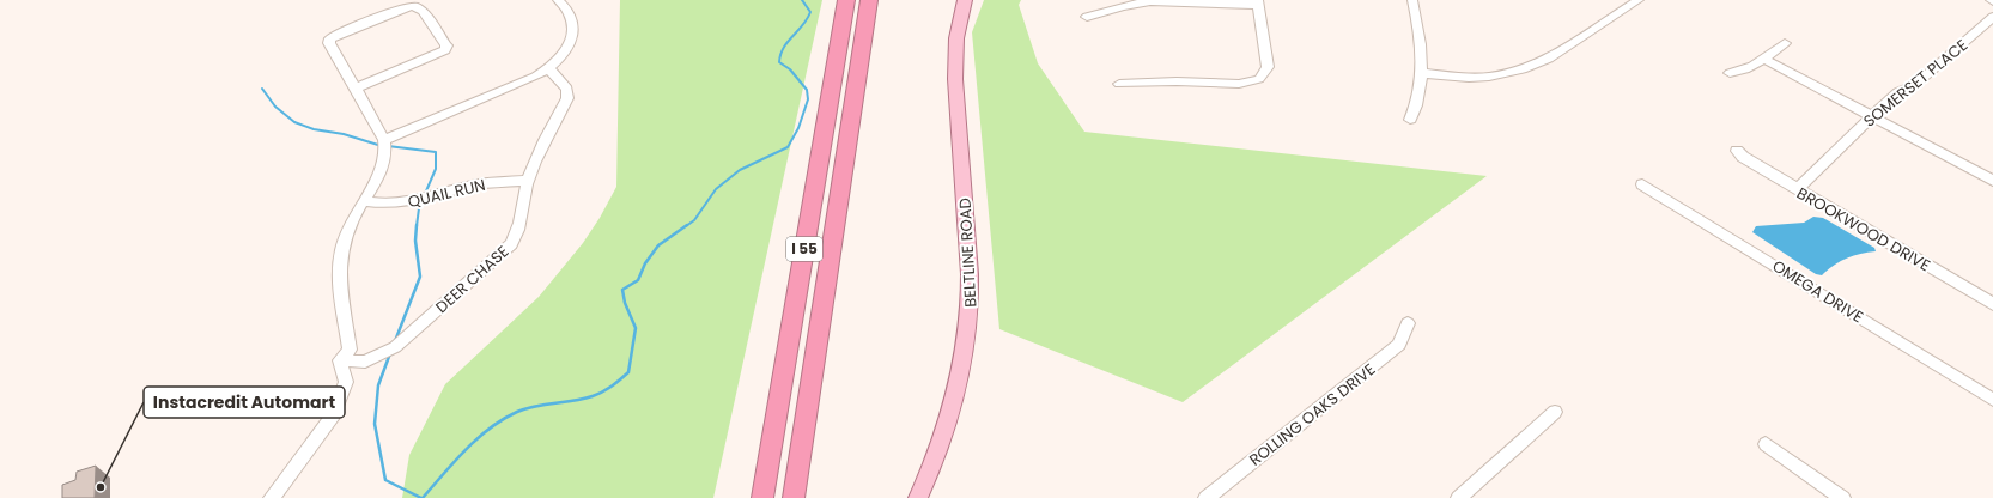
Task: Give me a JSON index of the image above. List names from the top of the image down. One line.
{"streets":{"highway":["I 55"],"main road":["BELTLINE ROAD"],"street":["SOMERSET PLACE","QUAIL RUN","BROOKWOOD DRIVE","DEER CHASE","OMEGA DRIVE","ROLLING OAKS DRIVE"]},"crossings":[["SOMERSET PLACE","BROOKWOOD DRIVE"],["QUAIL RUN","DEER CHASE"]],"places":["Instacredit Automart"]}
